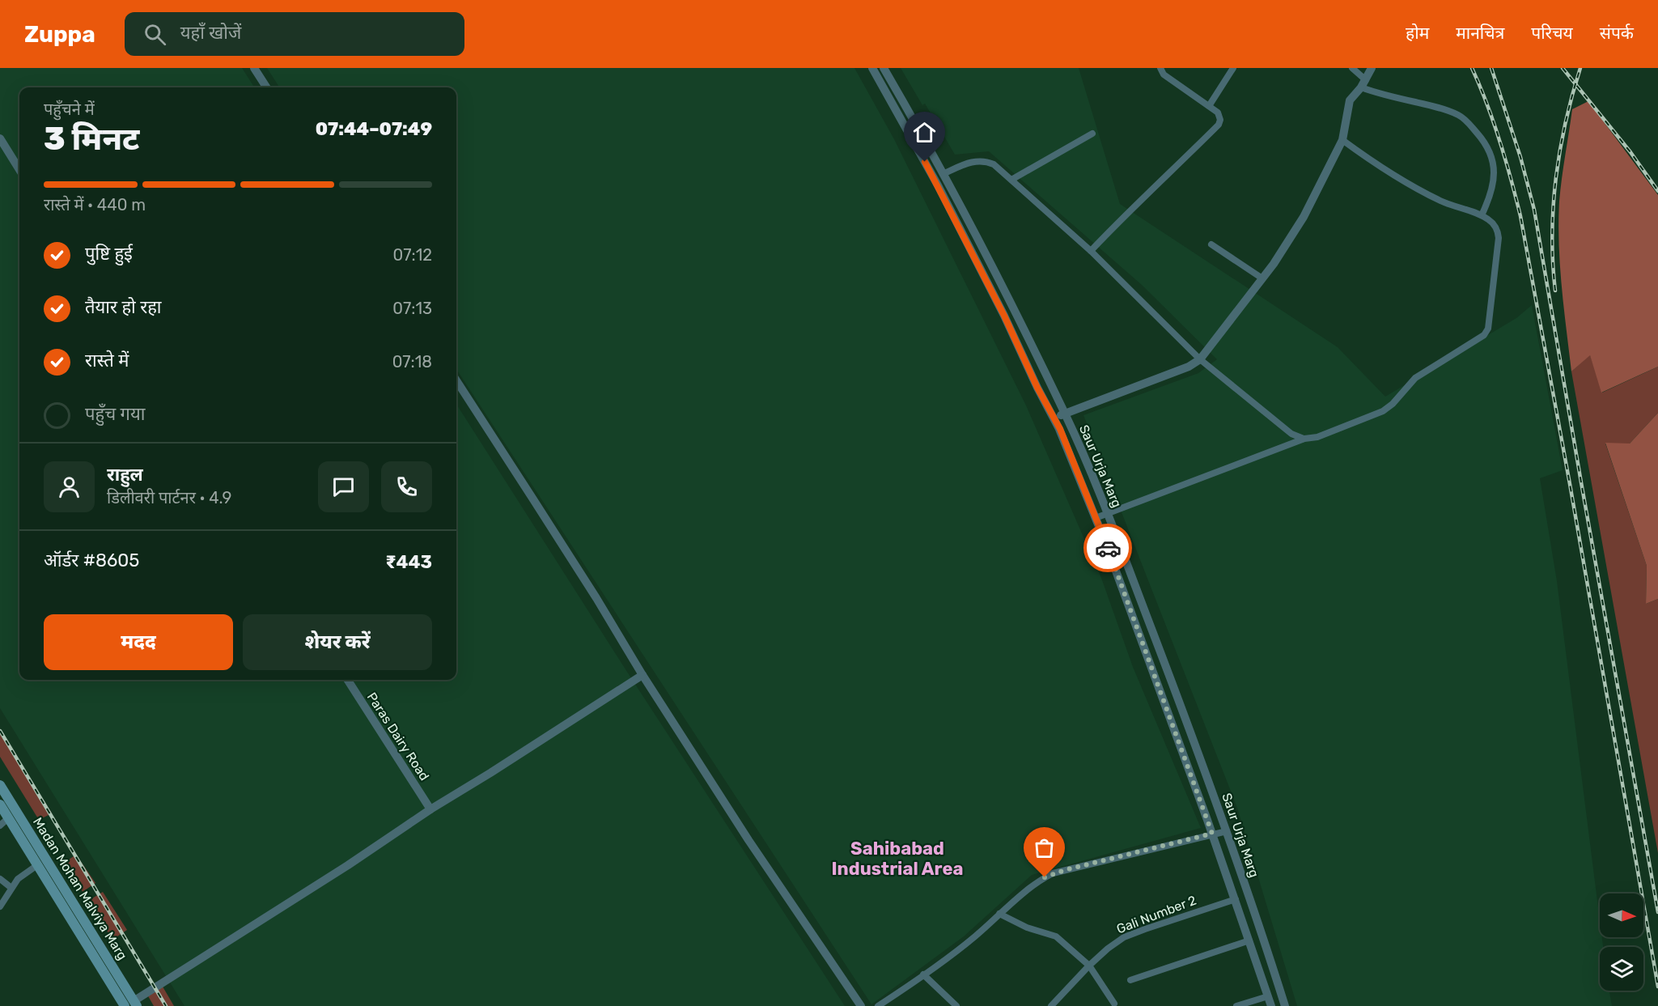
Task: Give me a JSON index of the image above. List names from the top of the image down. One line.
{"streets":{"main road":["Madan Mohan Malviya Marg"],"street":["Saur Urja Marg","Paras Dairy Road","Gali Number 2"]},"crossings":[["Saur Urja Marg","Gali Number 2"]],"districts":["Sahibabad Industrial Area"],"north":"right","page":{"header":"Zuppa","search":"यहाँ खोजें","nav":["होम","मानचित्र","परिचय","संपर्क"],"heading":["3 मिनट","पहुँचने में","07:44–07:49"],"panel":["राहुल","डिलीवरी पार्टनर · 4.9","ऑर्डर #8605","₹443"],"bar":"रास्ते में · 440 m","list":[["पुष्टि हुई","07:12"],["तैयार हो रहा","07:13"],["रास्ते में","07:18"],"पहुँच गया"],"buttons":["मदद","शेयर करें"]}}
